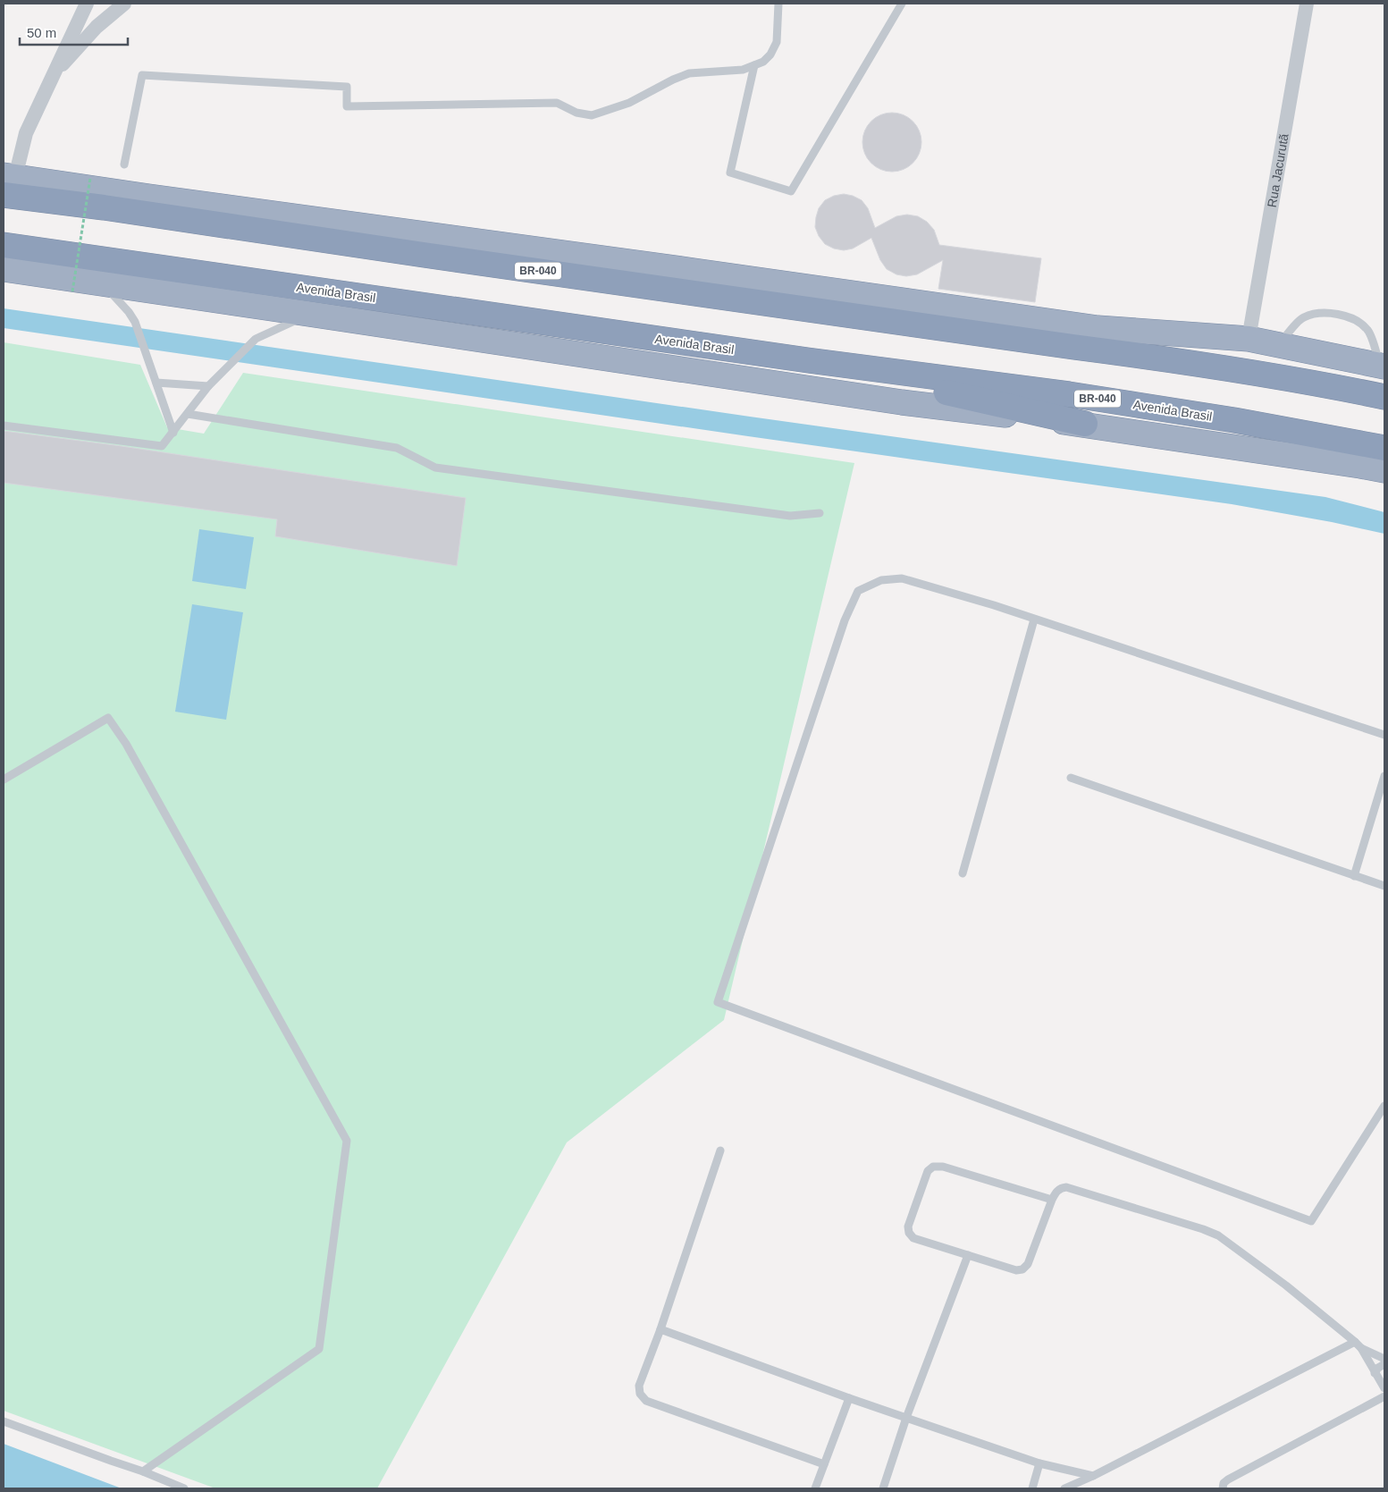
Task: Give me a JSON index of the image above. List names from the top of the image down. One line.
{"streets":{"highway":["BR-040","Avenida Brasil"],"street":["Rua Jacurutã"]},"scale_bar":"50 m"}
